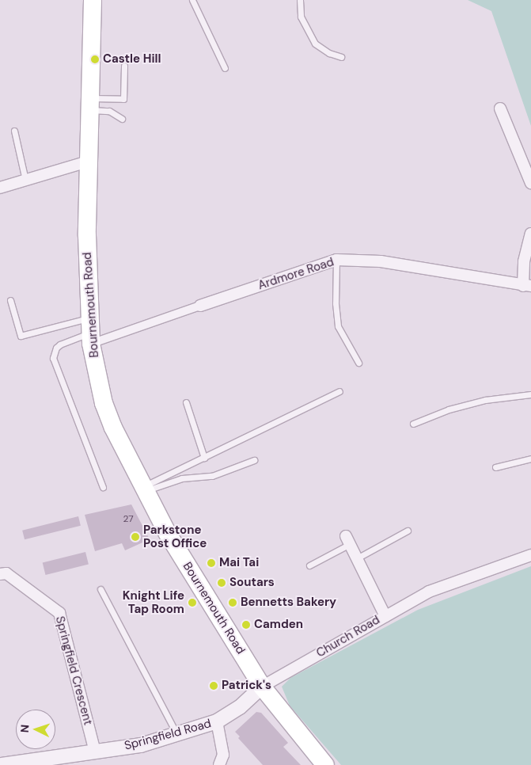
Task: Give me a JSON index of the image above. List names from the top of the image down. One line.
{"streets":{"highway":["Bournemouth Road"],"street":["Ardmore Road","Church Road","Springfield Crescent","Springfield Road"]},"crossings":[["Ardmore Road","Bournemouth Road"],["Bournemouth Road","Church Road"],["Church Road","Springfield Road"],["Springfield Crescent","Springfield Road"]],"places":["Castle Hill","Parkstone Post Office","Mai Tai","Soutars","Knight Life Tap Room","Bennetts Bakery","Camden","Patrick's"],"house_numbers":["27"],"north":"left"}
